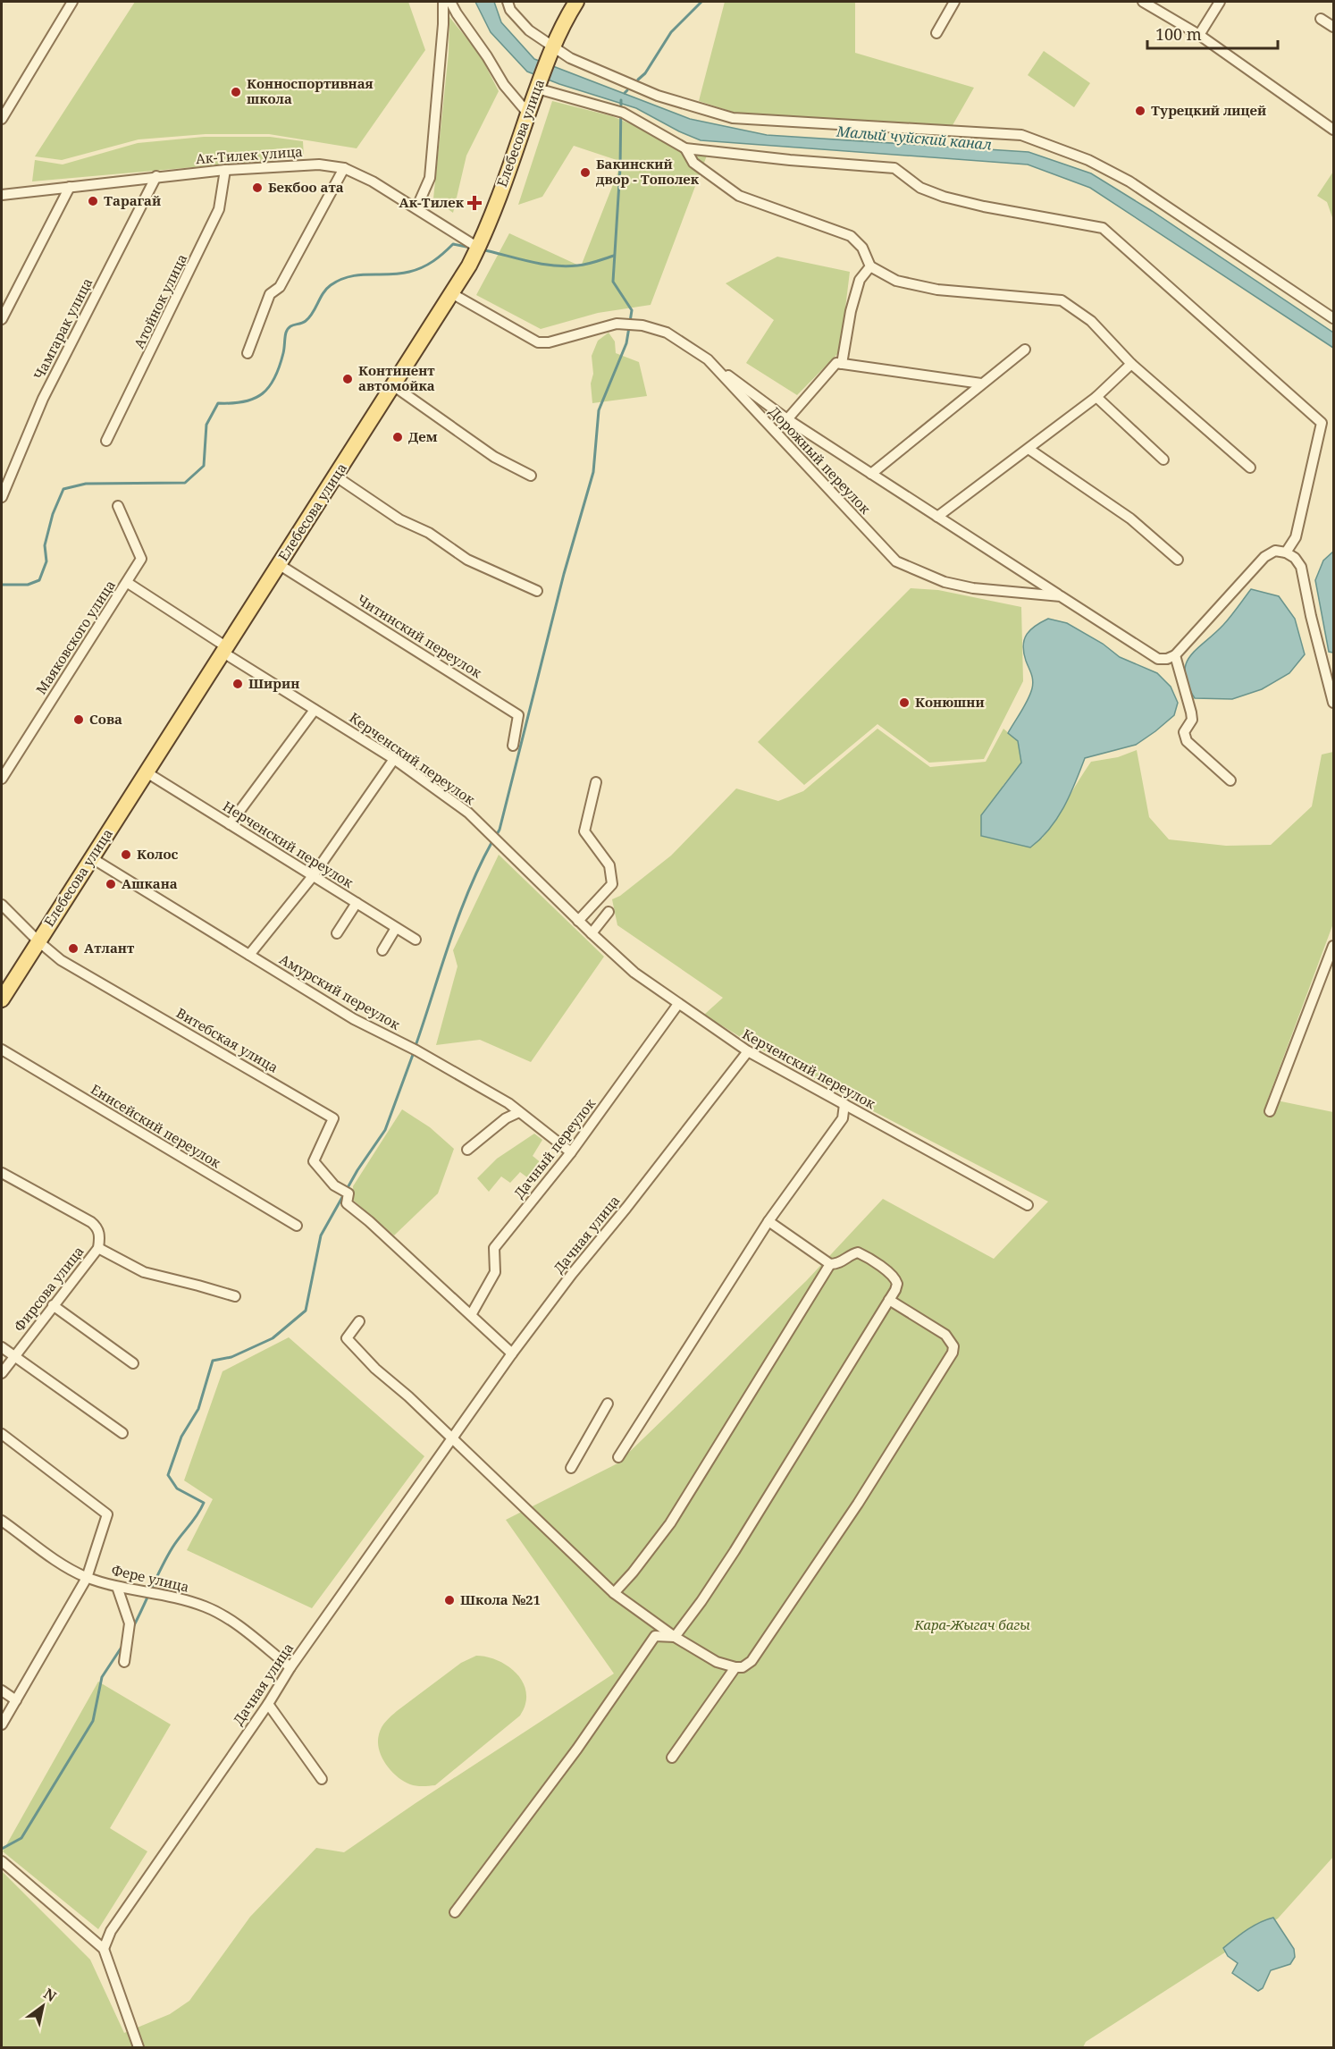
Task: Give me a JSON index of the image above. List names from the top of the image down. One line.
{"streets":{"main road":["Елебесова улица"],"street":["Ак-Тилек улица","Атойнок улица","Чамгарак улица","Дорожный переулок","Читинский переулок","Маяковского улица","Керченский переулок","Нерченский переулок","Амурский переулок","Витебская улица","Енисейский переулок","Дачный переулок","Дачная улица","Фирсова улица","Фере улица"]},"crossings":[["Елебесова улица","Ак-Тилек улица"],["Елебесова улица","Дорожный переулок"],["Елебесова улица","Читинский переулок"],["Елебесова улица","Керченский переулок"],["Елебесова улица","Нерченский переулок"],["Елебесова улица","Амурский переулок"],["Елебесова улица","Витебская улица"],["Ак-Тилек улица","Атойнок улица"],["Ак-Тилек улица","Чамгарак улица"],["Маяковского улица","Керченский переулок"],["Керченский переулок","Дачный переулок"],["Керченский переулок","Дачная улица"],["Амурский переулок","Дачный переулок"],["Витебская улица","Дачный переулок"],["Дачная улица","Фере улица"]],"water":["Малый чуйский канал"],"parks":["Кара-Жыгач багы"],"places":{"other":["Конноспортивная школа","Турецкий лицей","Бакинский двор - Тополек","Бекбоо ата","Тарагай","Континент автомойка","Дем","Ширин","Конюшни","Сова","Колос","Ашкана","Атлант","Школа №21"],"health":["Ак-Тилек"]},"scale_bar":"100 m","north":"top right"}
